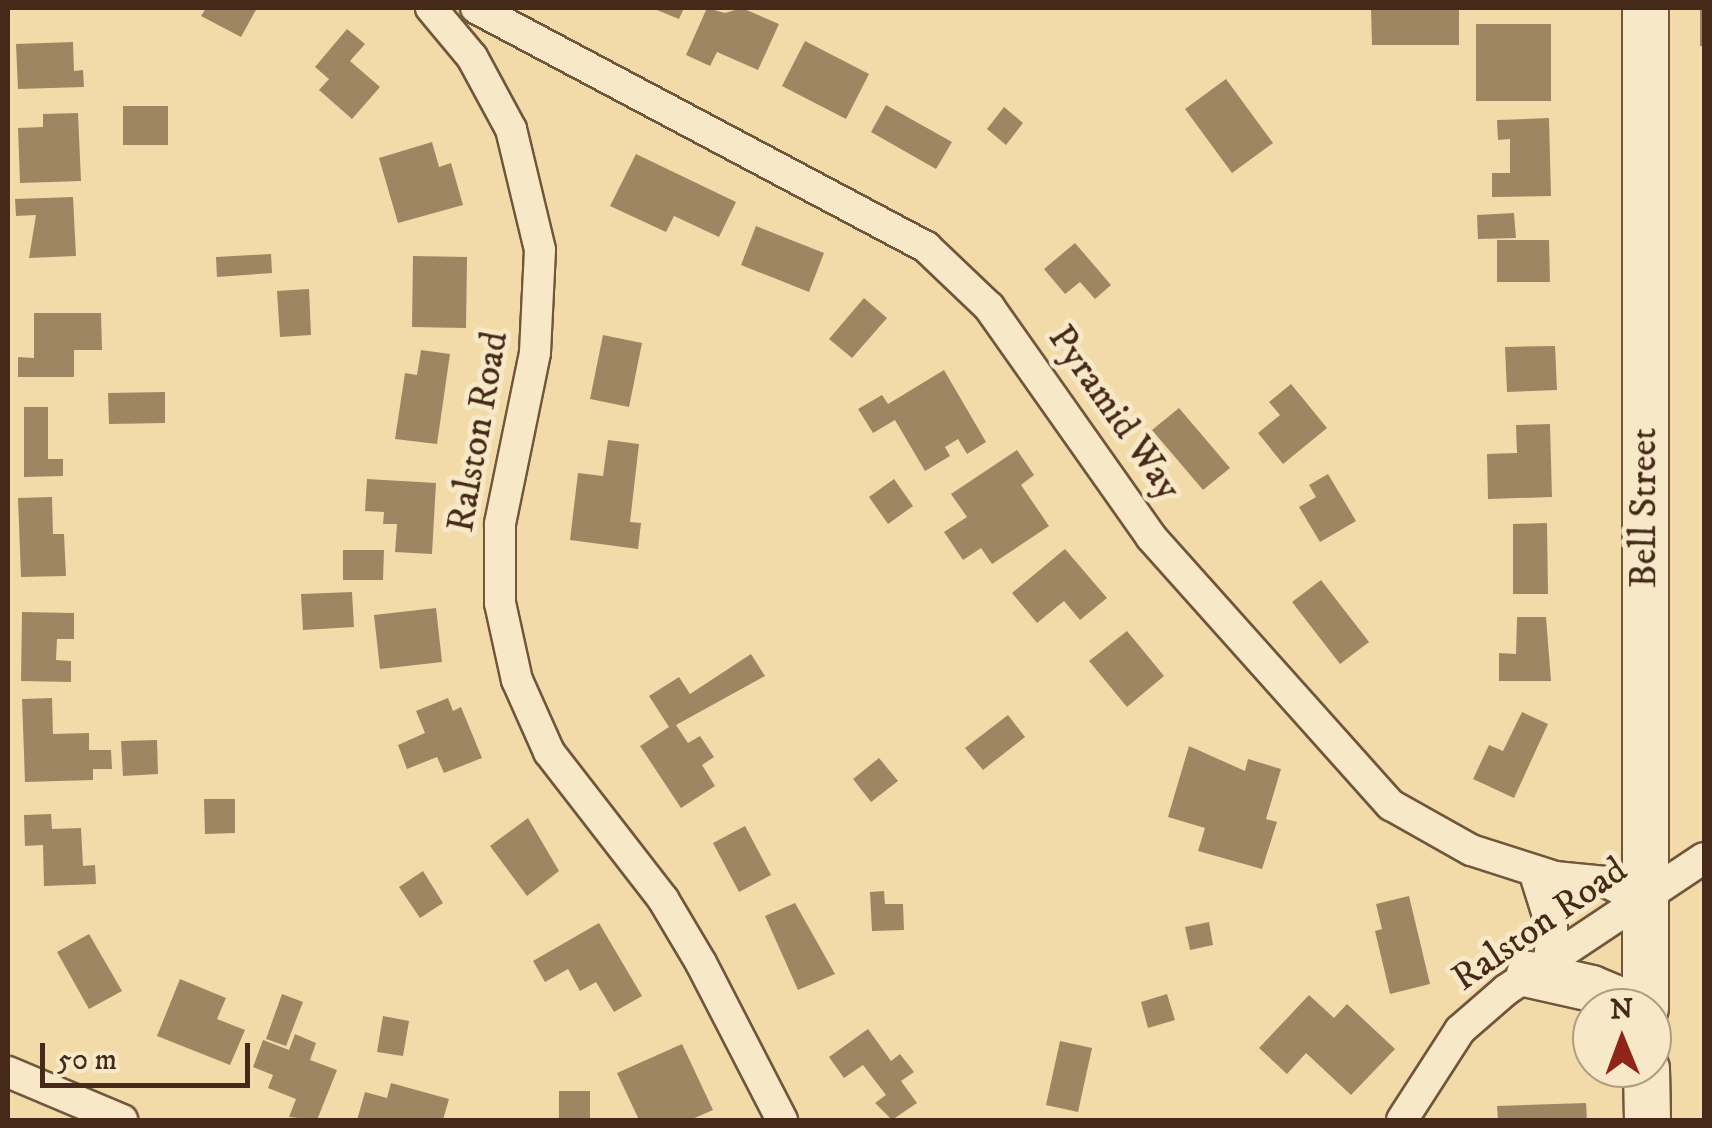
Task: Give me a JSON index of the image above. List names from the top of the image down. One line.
{"streets":{"street":["Pyramid Way","Ralston Road","Bell Street"]},"crossings":[["Pyramid Way","Ralston Road"],["Pyramid Way","Bell Street"],["Ralston Road","Bell Street"]],"scale_bar":"50 m","north":"top"}
